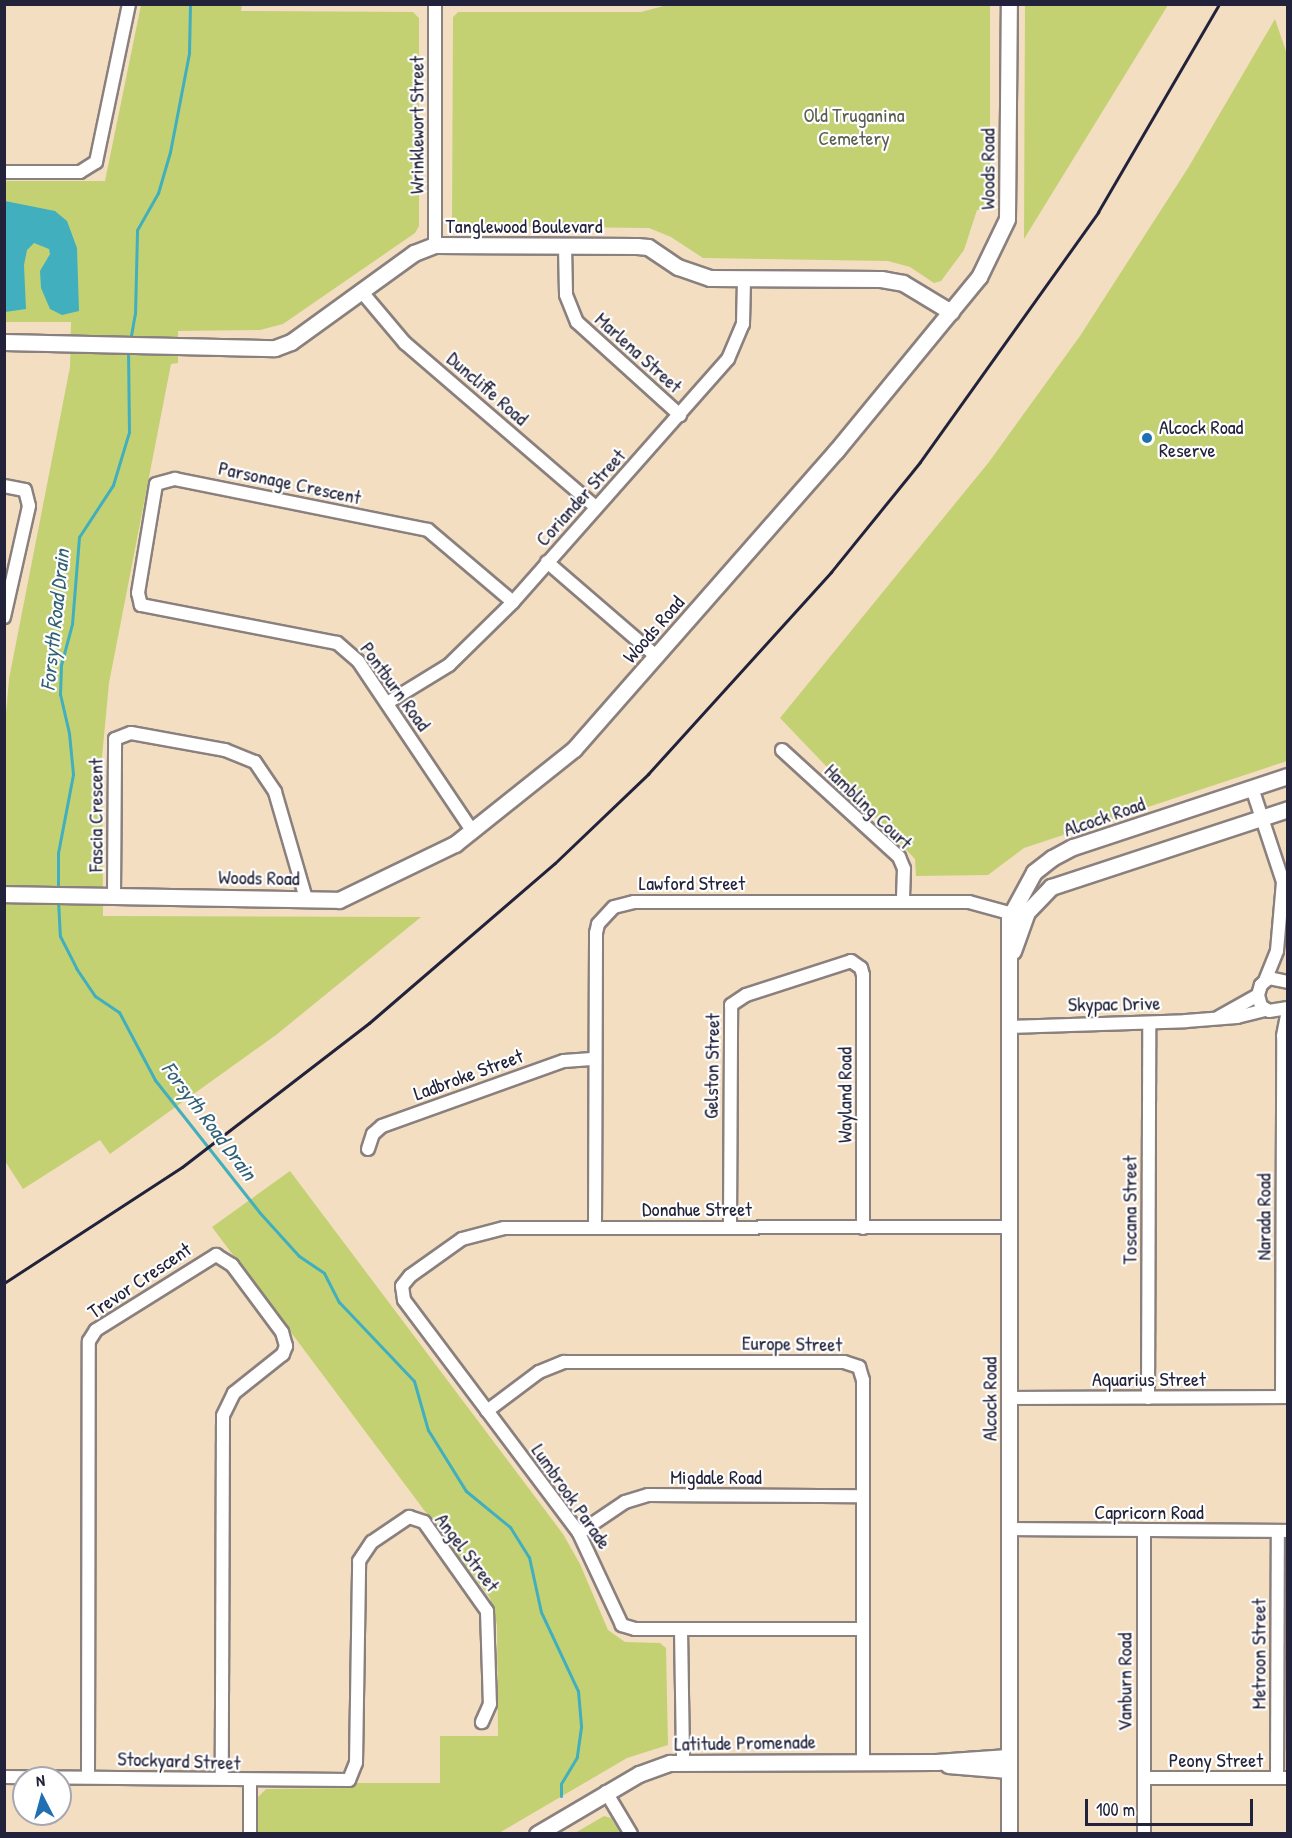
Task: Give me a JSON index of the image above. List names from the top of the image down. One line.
{"streets":{"street":["Wrinklewort Street","Woods Road","Tanglewood Boulevard","Marlena Street","Duncliffe Road","Parsonage Crescent","Coriander Street","Pontburn Road","Hambling Court","Fascia Crescent","Alcock Road","Lawford Street","Skypac Drive","Gelston Street","Ladbroke Street","Wayland Road","Donahue Street","Toscana Street","Narada Road","Trevor Crescent","Europe Street","Aquarius Street","Migdale Road","Lumbrook Parade","Capricorn Road","Angel Street","Metroon Street","Vanburn Road","Latitude Promenade","Peony Street","Stockyard Street"]},"crossings":[["Wrinklewort Street","Tanglewood Boulevard"],["Woods Road","Tanglewood Boulevard"],["Woods Road","Pontburn Road"],["Woods Road","Fascia Crescent"],["Tanglewood Boulevard","Marlena Street"],["Tanglewood Boulevard","Duncliffe Road"],["Tanglewood Boulevard","Coriander Street"],["Marlena Street","Coriander Street"],["Duncliffe Road","Coriander Street"],["Parsonage Crescent","Coriander Street"],["Parsonage Crescent","Pontburn Road"],["Coriander Street","Pontburn Road"],["Hambling Court","Lawford Street"],["Alcock Road","Lawford Street"],["Alcock Road","Skypac Drive"],["Alcock Road","Donahue Street"],["Alcock Road","Aquarius Street"],["Alcock Road","Capricorn Road"],["Alcock Road","Latitude Promenade"],["Lawford Street","Ladbroke Street"],["Lawford Street","Donahue Street"],["Skypac Drive","Toscana Street"],["Skypac Drive","Narada Road"],["Gelston Street","Wayland Road"],["Gelston Street","Donahue Street"],["Wayland Road","Donahue Street"],["Donahue Street","Lumbrook Parade"],["Toscana Street","Aquarius Street"],["Narada Road","Aquarius Street"],["Trevor Crescent","Stockyard Street"],["Europe Street","Migdale Road"],["Europe Street","Lumbrook Parade"],["Europe Street","Latitude Promenade"],["Migdale Road","Lumbrook Parade"],["Capricorn Road","Metroon Street"],["Capricorn Road","Vanburn Road"],["Angel Street","Stockyard Street"],["Metroon Street","Peony Street"],["Vanburn Road","Peony Street"]],"water":["Forsyth Road Drain"],"parks":["Old Truganina Cemetery"],"places":["Alcock Road Reserve"],"scale_bar":"100 m","north":"top"}
